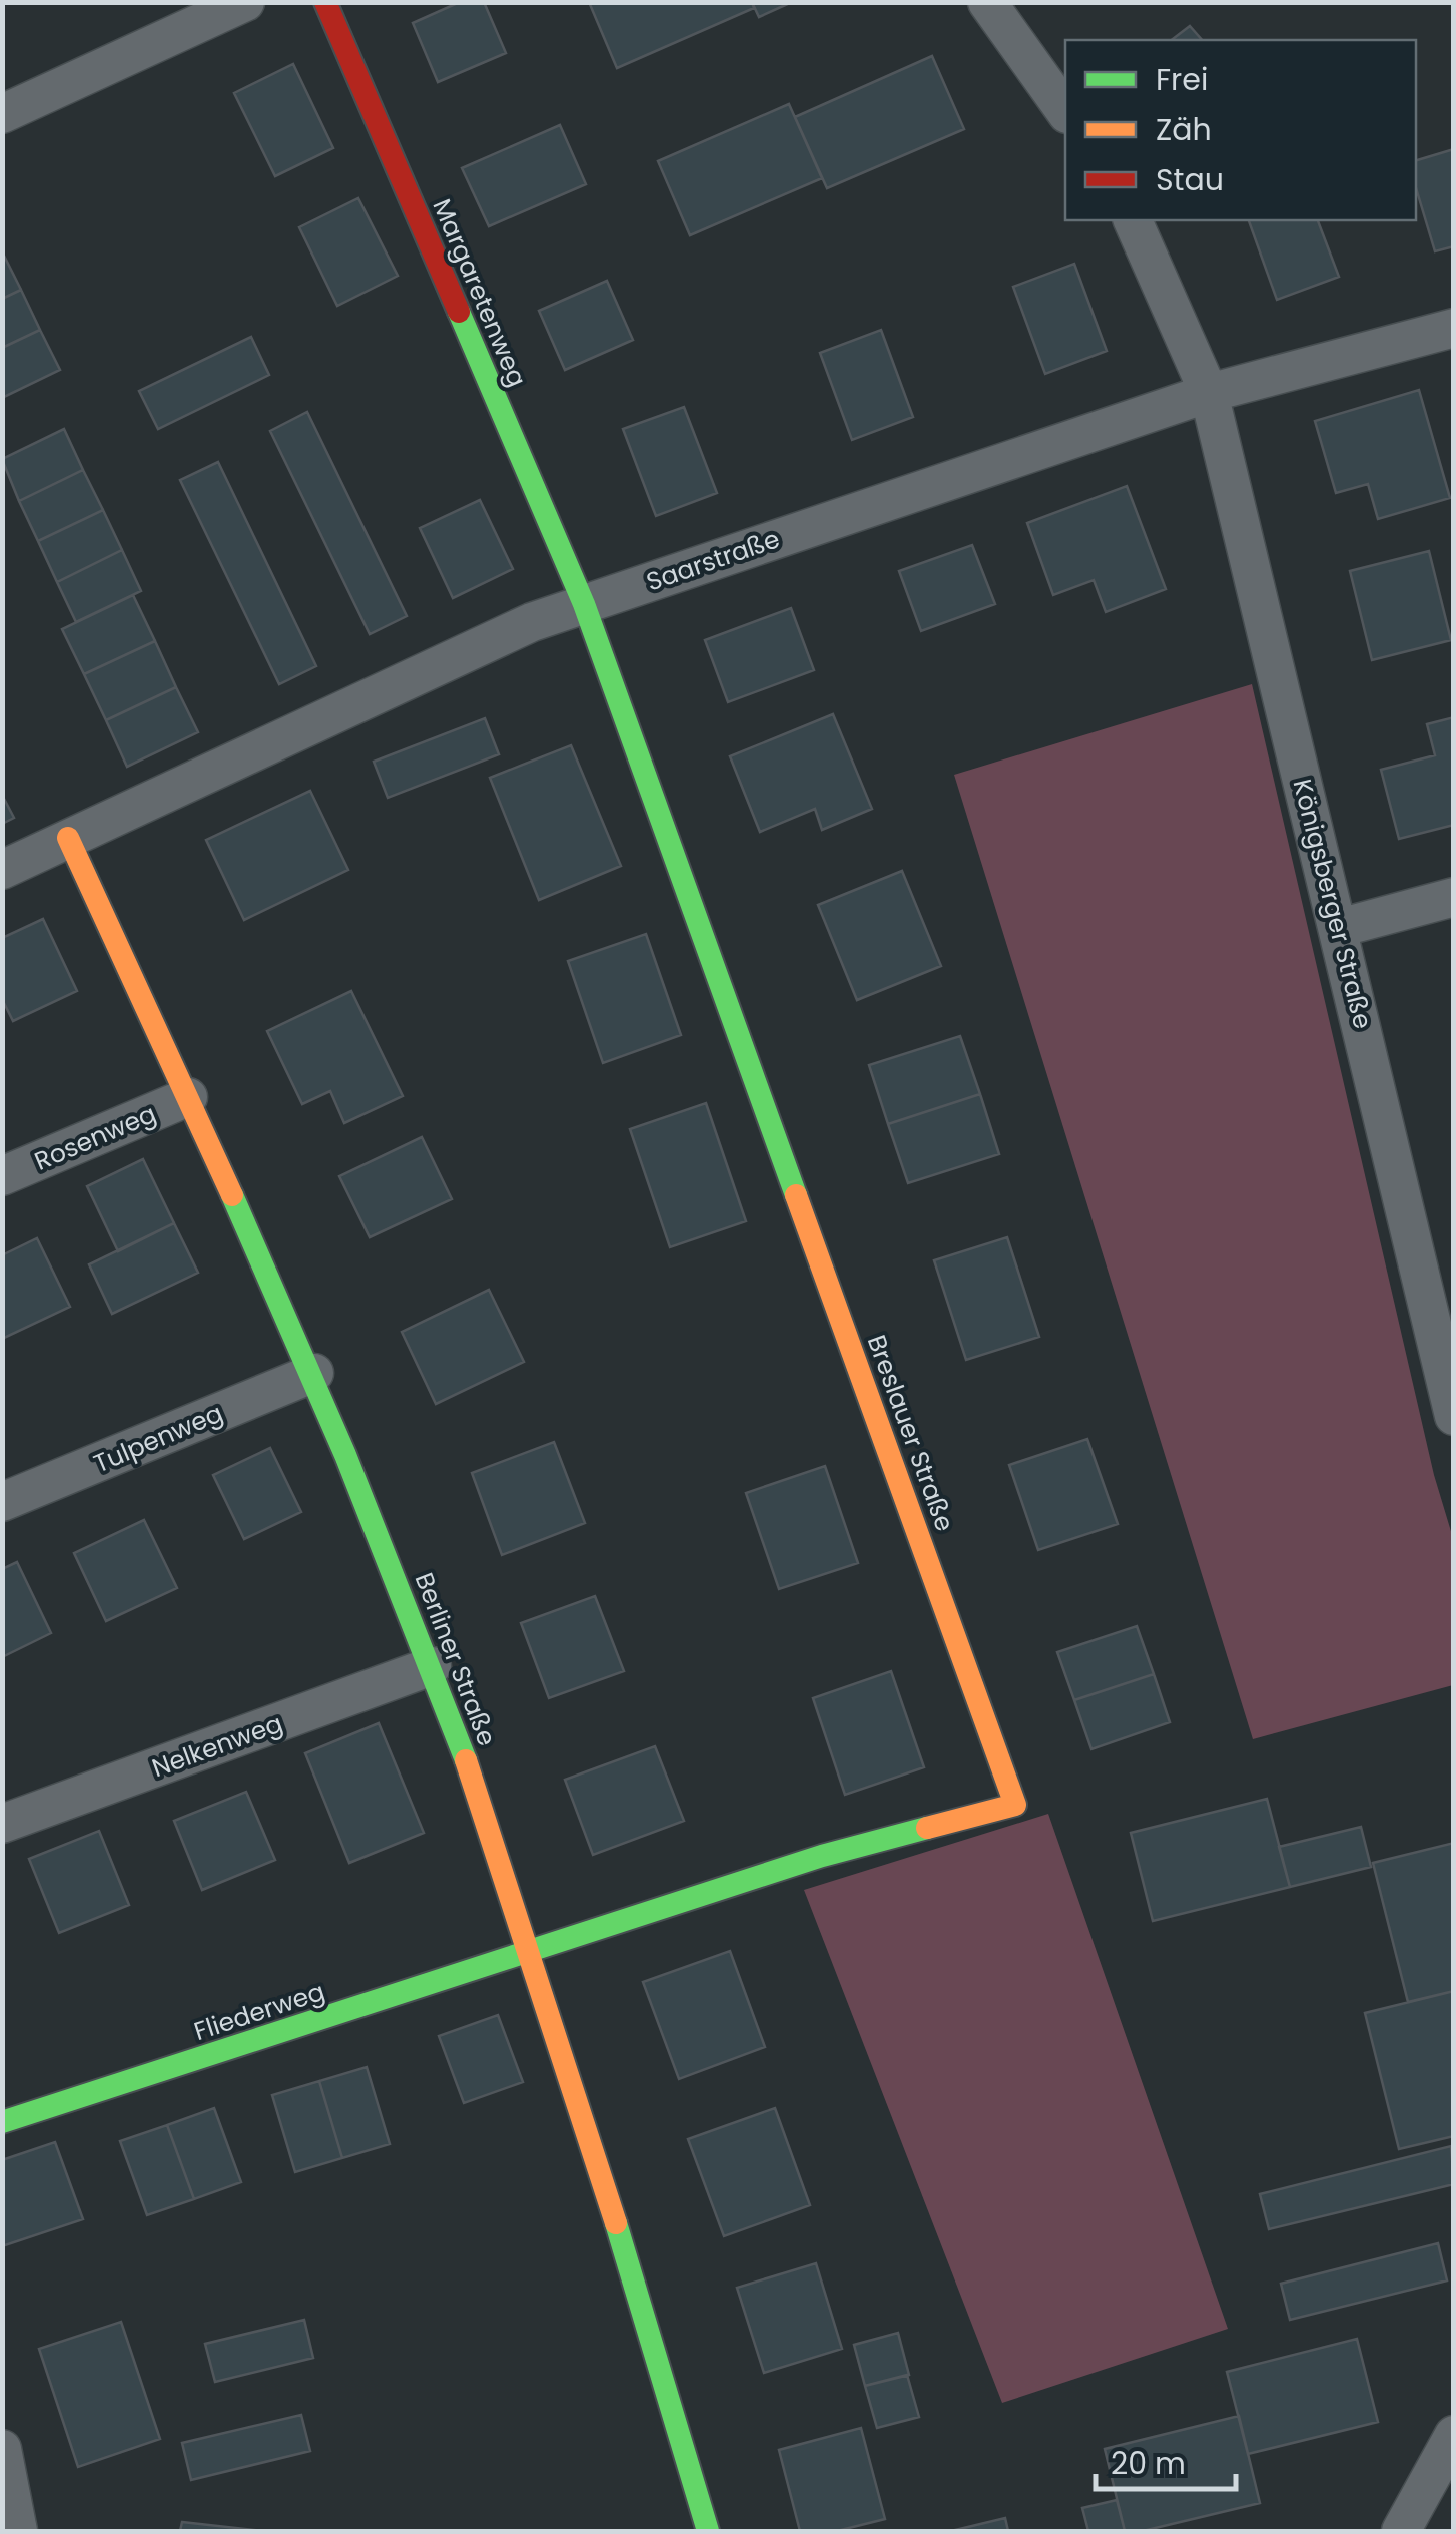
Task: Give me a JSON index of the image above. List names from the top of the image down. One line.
{"streets":{"street":["Margaretenweg","Saarstraße","Königsberger Straße","Rosenweg","Breslauer Straße","Tulpenweg","Berliner Straße","Nelkenweg","Fliederweg"]},"crossings":[["Margaretenweg","Saarstraße"],["Margaretenweg","Breslauer Straße"],["Saarstraße","Königsberger Straße"],["Saarstraße","Breslauer Straße"],["Saarstraße","Berliner Straße"],["Rosenweg","Berliner Straße"],["Breslauer Straße","Berliner Straße"],["Breslauer Straße","Fliederweg"],["Tulpenweg","Berliner Straße"],["Berliner Straße","Nelkenweg"],["Berliner Straße","Fliederweg"]],"legend":["Frei","Zäh","Stau"],"scale_bar":"20 m"}
